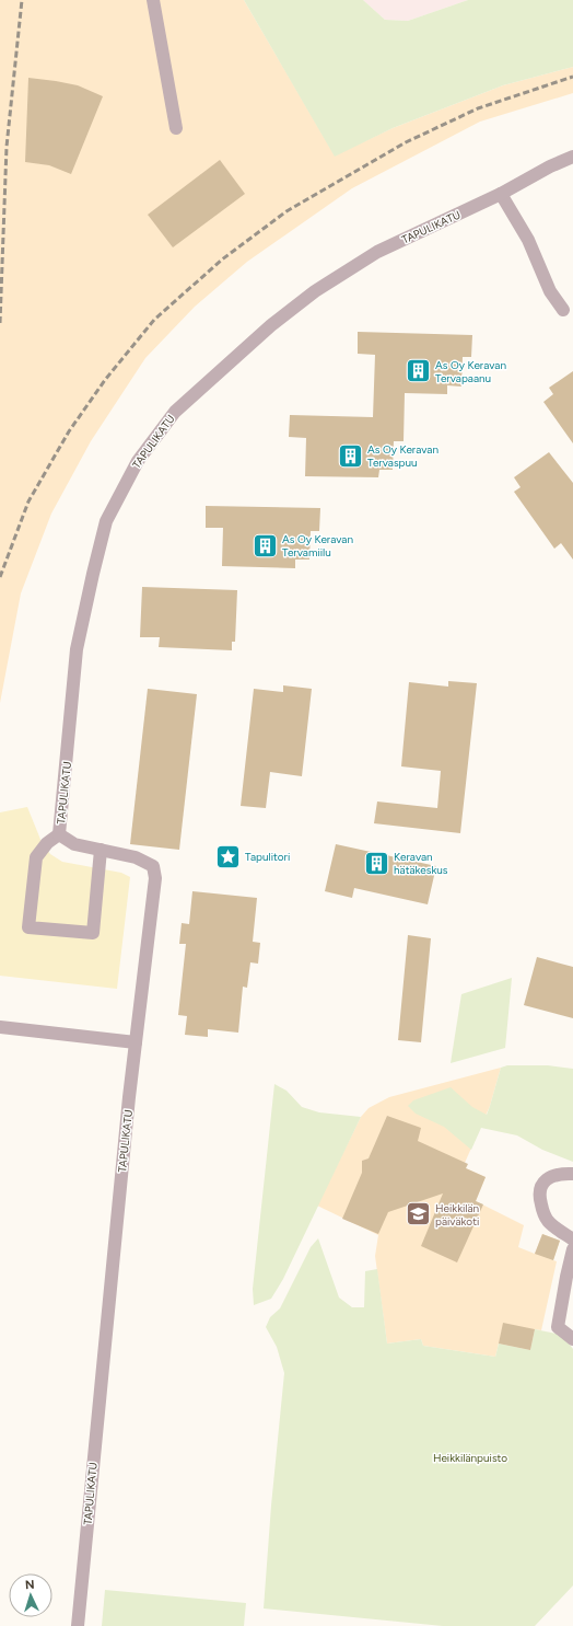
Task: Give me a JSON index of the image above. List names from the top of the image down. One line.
{"streets":{"street":["TAPULIKATU"]},"parks":["Heikkilänpuisto"],"places":{"building":["As Oy Keravan Tervapaanu","As Oy Keravan Tervaspuu","As Oy Keravan Tervamiilu","Keravan hätäkeskus"],"place":["Tapulitori"],"school or university":["Heikkilän päiväkoti"]},"north":"top"}
